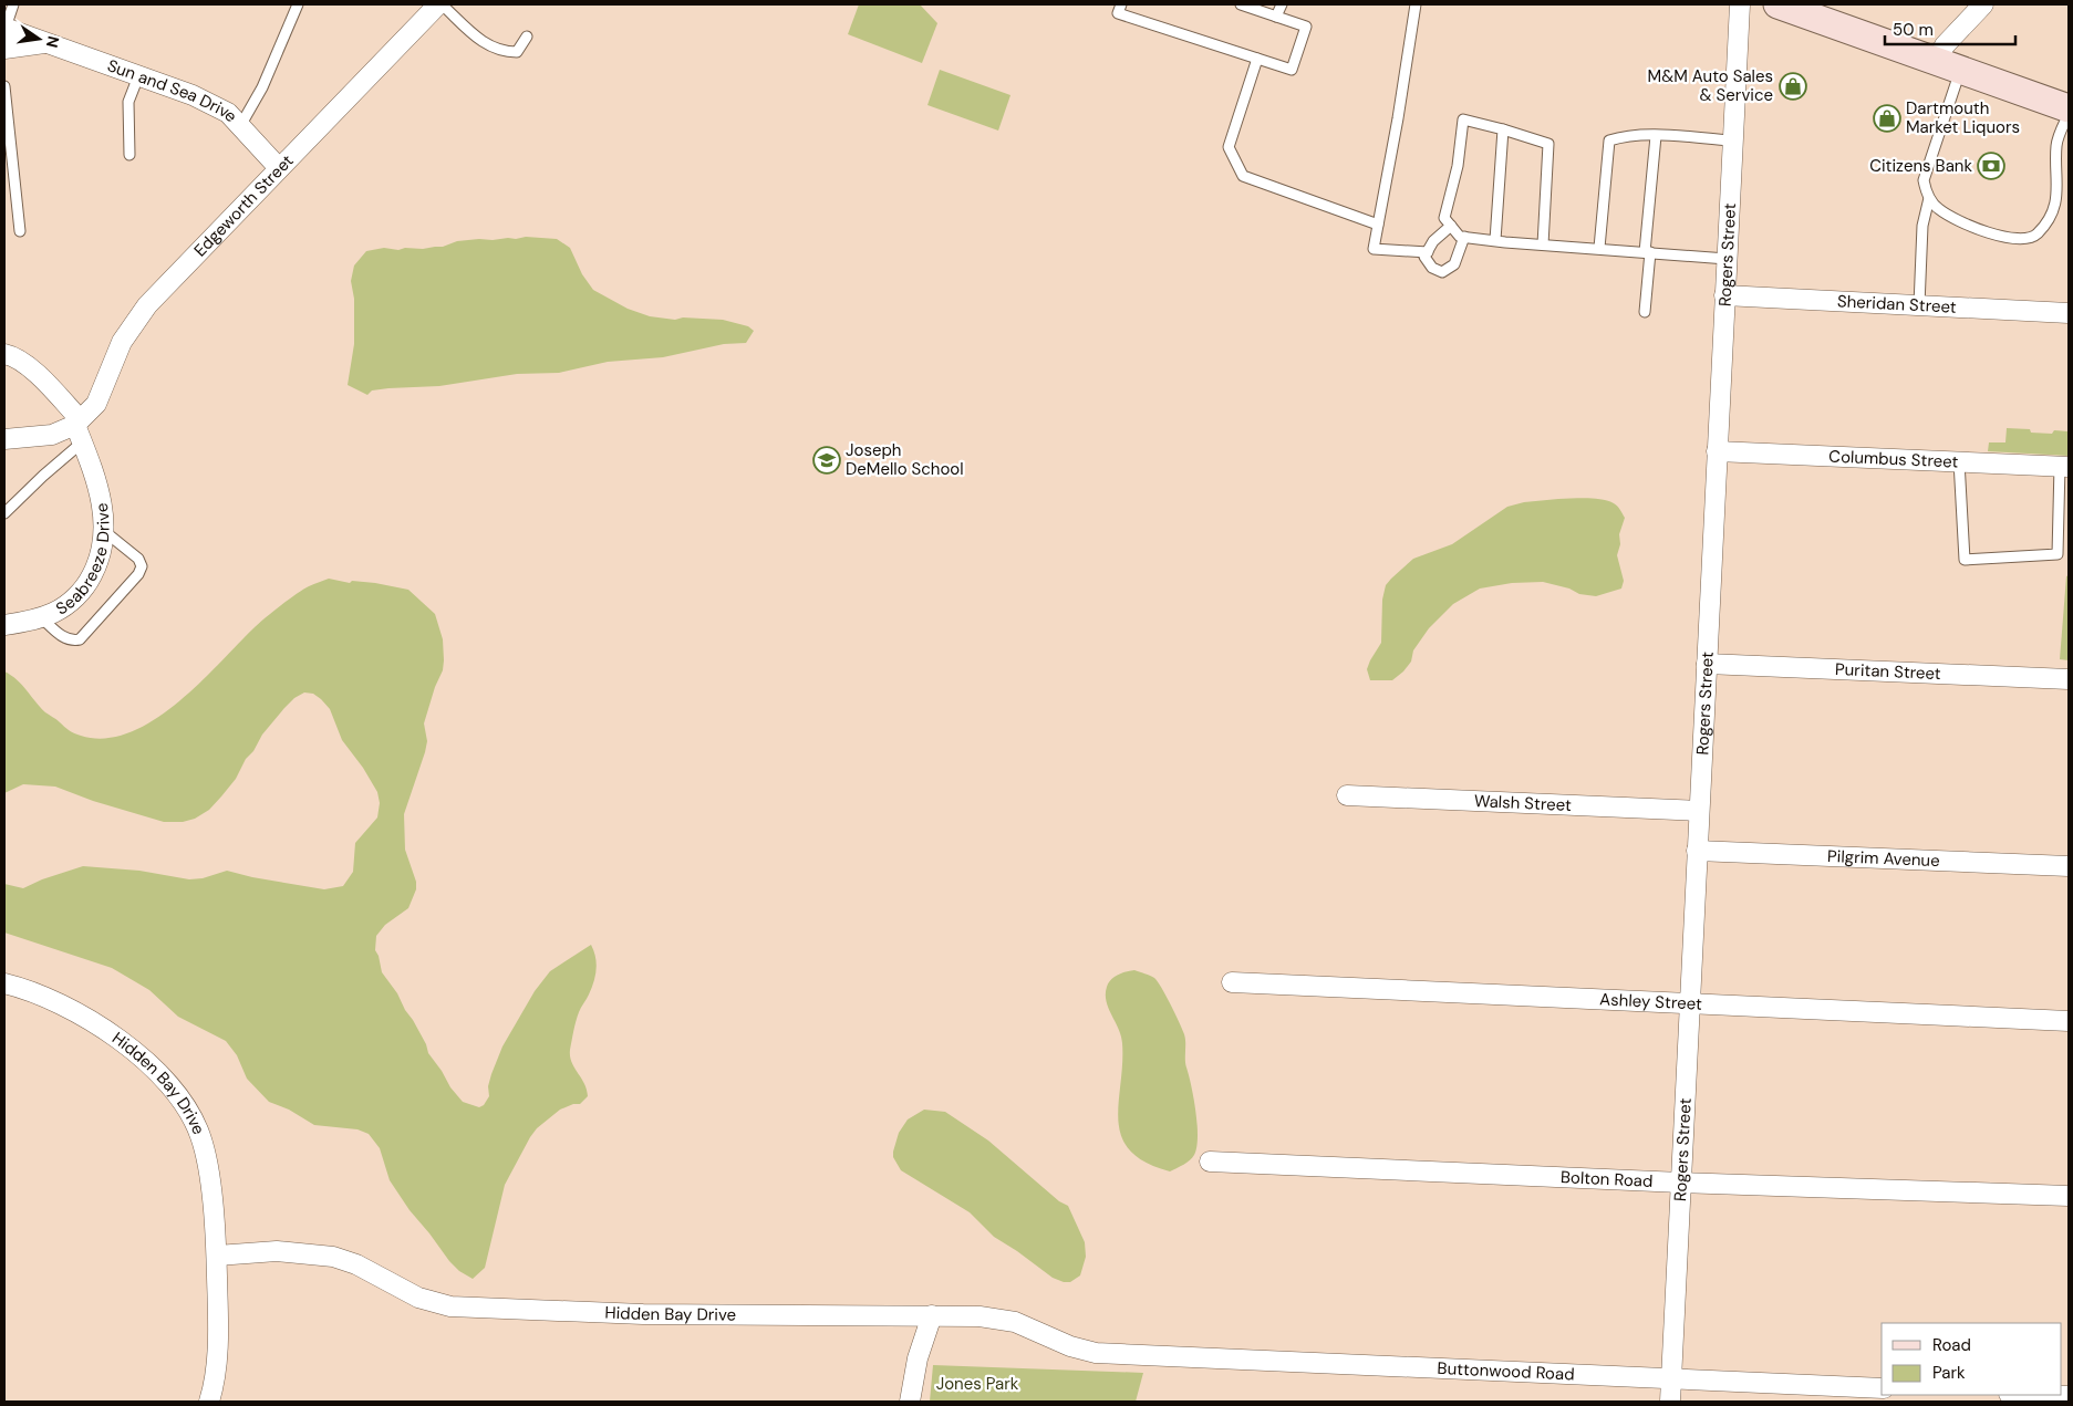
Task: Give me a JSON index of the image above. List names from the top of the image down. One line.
{"streets":{"street":["Sun and Sea Drive","Edgeworth Street","Rogers Street","Sheridan Street","Columbus Street","Seabreeze Drive","Puritan Street","Walsh Street","Pilgrim Avenue","Ashley Street","Hidden Bay Drive","Bolton Road","Buttonwood Road"]},"crossings":[["Sun and Sea Drive","Edgeworth Street"],["Edgeworth Street","Seabreeze Drive"],["Rogers Street","Sheridan Street"],["Rogers Street","Columbus Street"],["Rogers Street","Puritan Street"],["Rogers Street","Walsh Street"],["Rogers Street","Pilgrim Avenue"],["Rogers Street","Ashley Street"],["Rogers Street","Bolton Road"],["Rogers Street","Buttonwood Road"],["Hidden Bay Drive","Buttonwood Road"]],"parks":["Jones Park"],"places":{"shop":["M&M Auto Sales & Service","Dartmouth Market Liquors"],"bank":["Citizens Bank"],"school or university":["Joseph DeMello School"]},"legend":["Road","Park"],"scale_bar":"50 m","north":"right"}
